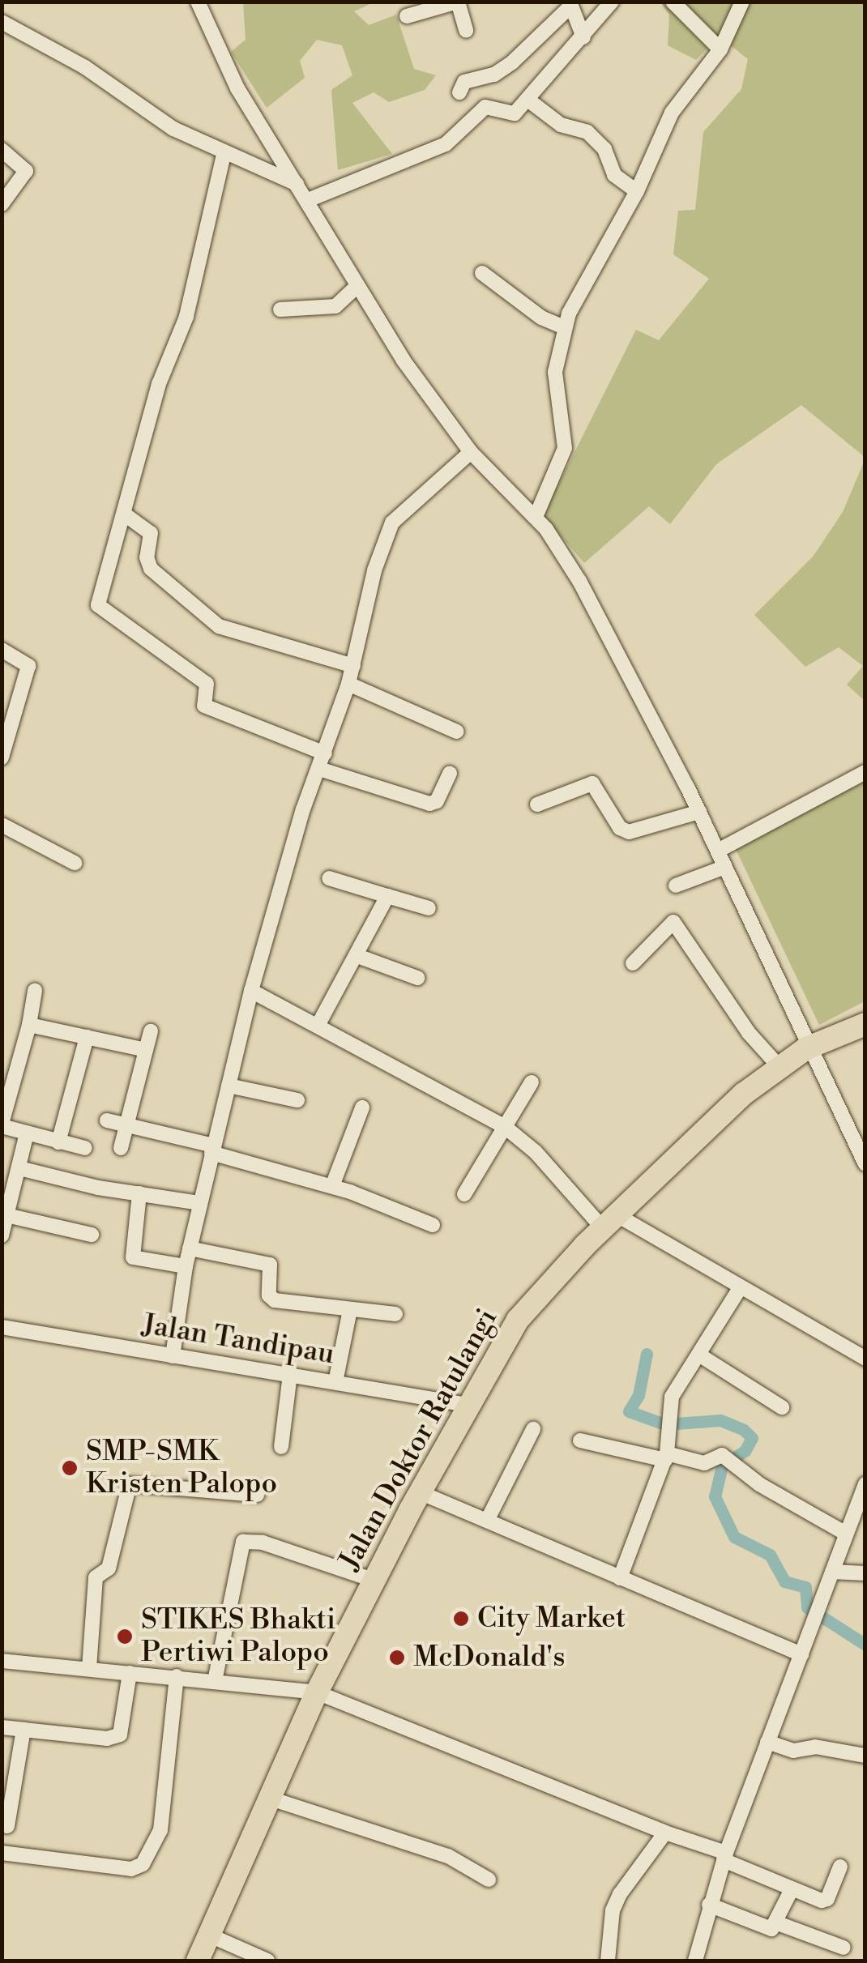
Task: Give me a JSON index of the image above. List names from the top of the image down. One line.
{"streets":{"highway":["Jalan Doktor Ratulangi"],"street":["Jalan Tandipau"]},"crossings":[["Jalan Tandipau","Jalan Doktor Ratulangi"]],"places":["SMP-SMK Kristen Palopo","City Market","STIKES Bhakti Pertiwi Palopo","McDonald's"]}
